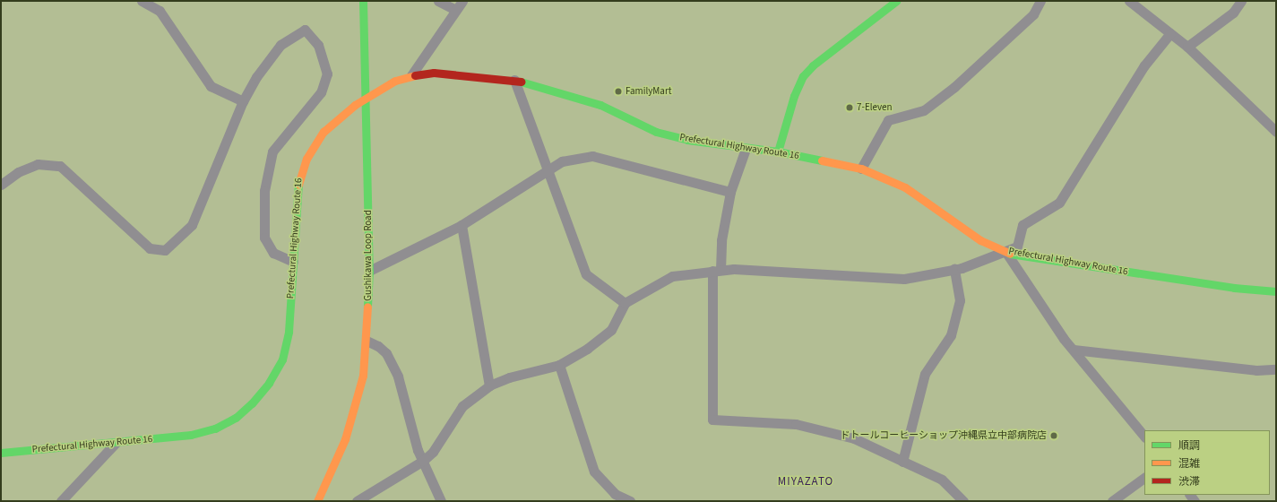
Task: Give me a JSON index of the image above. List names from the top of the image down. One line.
{"streets":{"main road":["Prefectural Highway Route 16","Gushikawa Loop Road"]},"crossings":[["Prefectural Highway Route 16","Gushikawa Loop Road"]],"districts":["MIYAZATO"],"places":["FamilyMart","7-Eleven","ドトールコーヒーショップ沖縄県立中部病院店"],"legend":["順調","混雑","渋滞"]}
